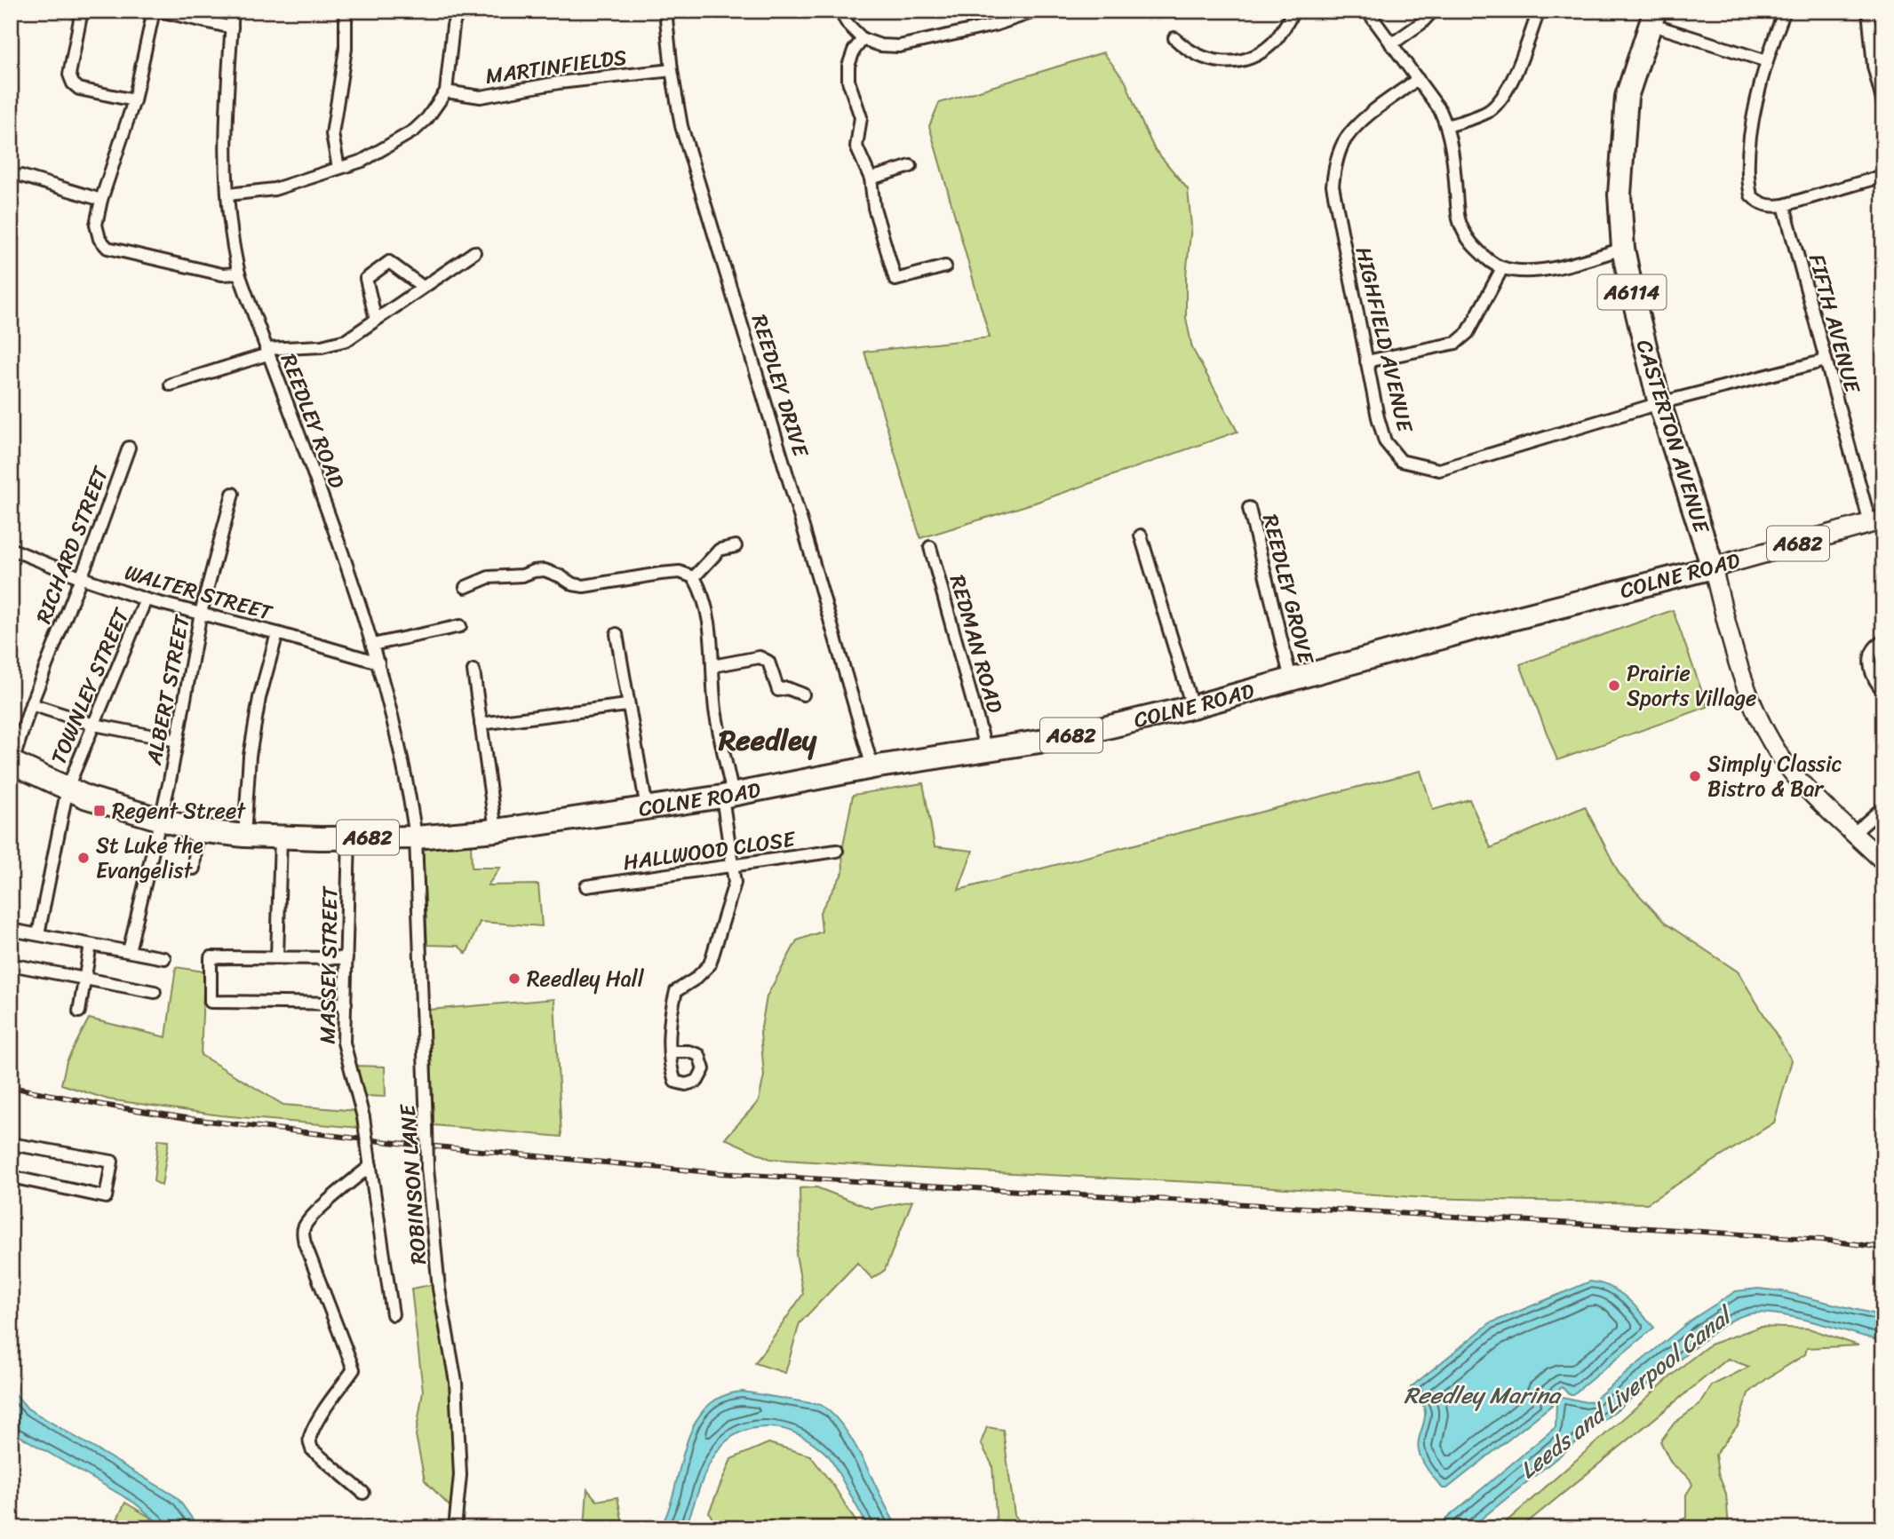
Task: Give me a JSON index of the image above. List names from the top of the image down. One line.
{"streets":{"highway":["A6114","CASTERTON AVENUE","A682","COLNE ROAD"],"street":["MARTINFIELDS","FIFTH AVENUE","HIGHFIELD AVENUE","REEDLEY DRIVE","REEDLEY ROAD","RICHARD STREET","REEDLEY GROVE","WALTER STREET","REDMAN ROAD","TOWNLEY STREET","ALBERT STREET","HALLWOOD CLOSE","MASSEY STREET","ROBINSON LANE"]},"crossings":[["MARTINFIELDS","REEDLEY DRIVE"],["FIFTH AVENUE","HIGHFIELD AVENUE"],["FIFTH AVENUE","COLNE ROAD"],["HIGHFIELD AVENUE","CASTERTON AVENUE"],["REEDLEY DRIVE","COLNE ROAD"],["REEDLEY ROAD","A682"],["REEDLEY ROAD","COLNE ROAD"],["REEDLEY ROAD","WALTER STREET"],["REEDLEY ROAD","ROBINSON LANE"],["CASTERTON AVENUE","COLNE ROAD"],["A682","RICHARD STREET"],["A682","COLNE ROAD"],["A682","TOWNLEY STREET"],["A682","ALBERT STREET"],["A682","MASSEY STREET"],["A682","ROBINSON LANE"],["RICHARD STREET","WALTER STREET"],["COLNE ROAD","REEDLEY GROVE"],["COLNE ROAD","REDMAN ROAD"],["COLNE ROAD","ROBINSON LANE"],["WALTER STREET","TOWNLEY STREET"],["WALTER STREET","ALBERT STREET"]],"districts":["Reedley"],"water":["Leeds and Liverpool Canal","Reedley Marina"],"places":{"other":["Prairie Sports Village","Simply Classic Bistro & Bar","St Luke the Evangelist","Reedley Hall"],"transit":["Regent Street"]}}
